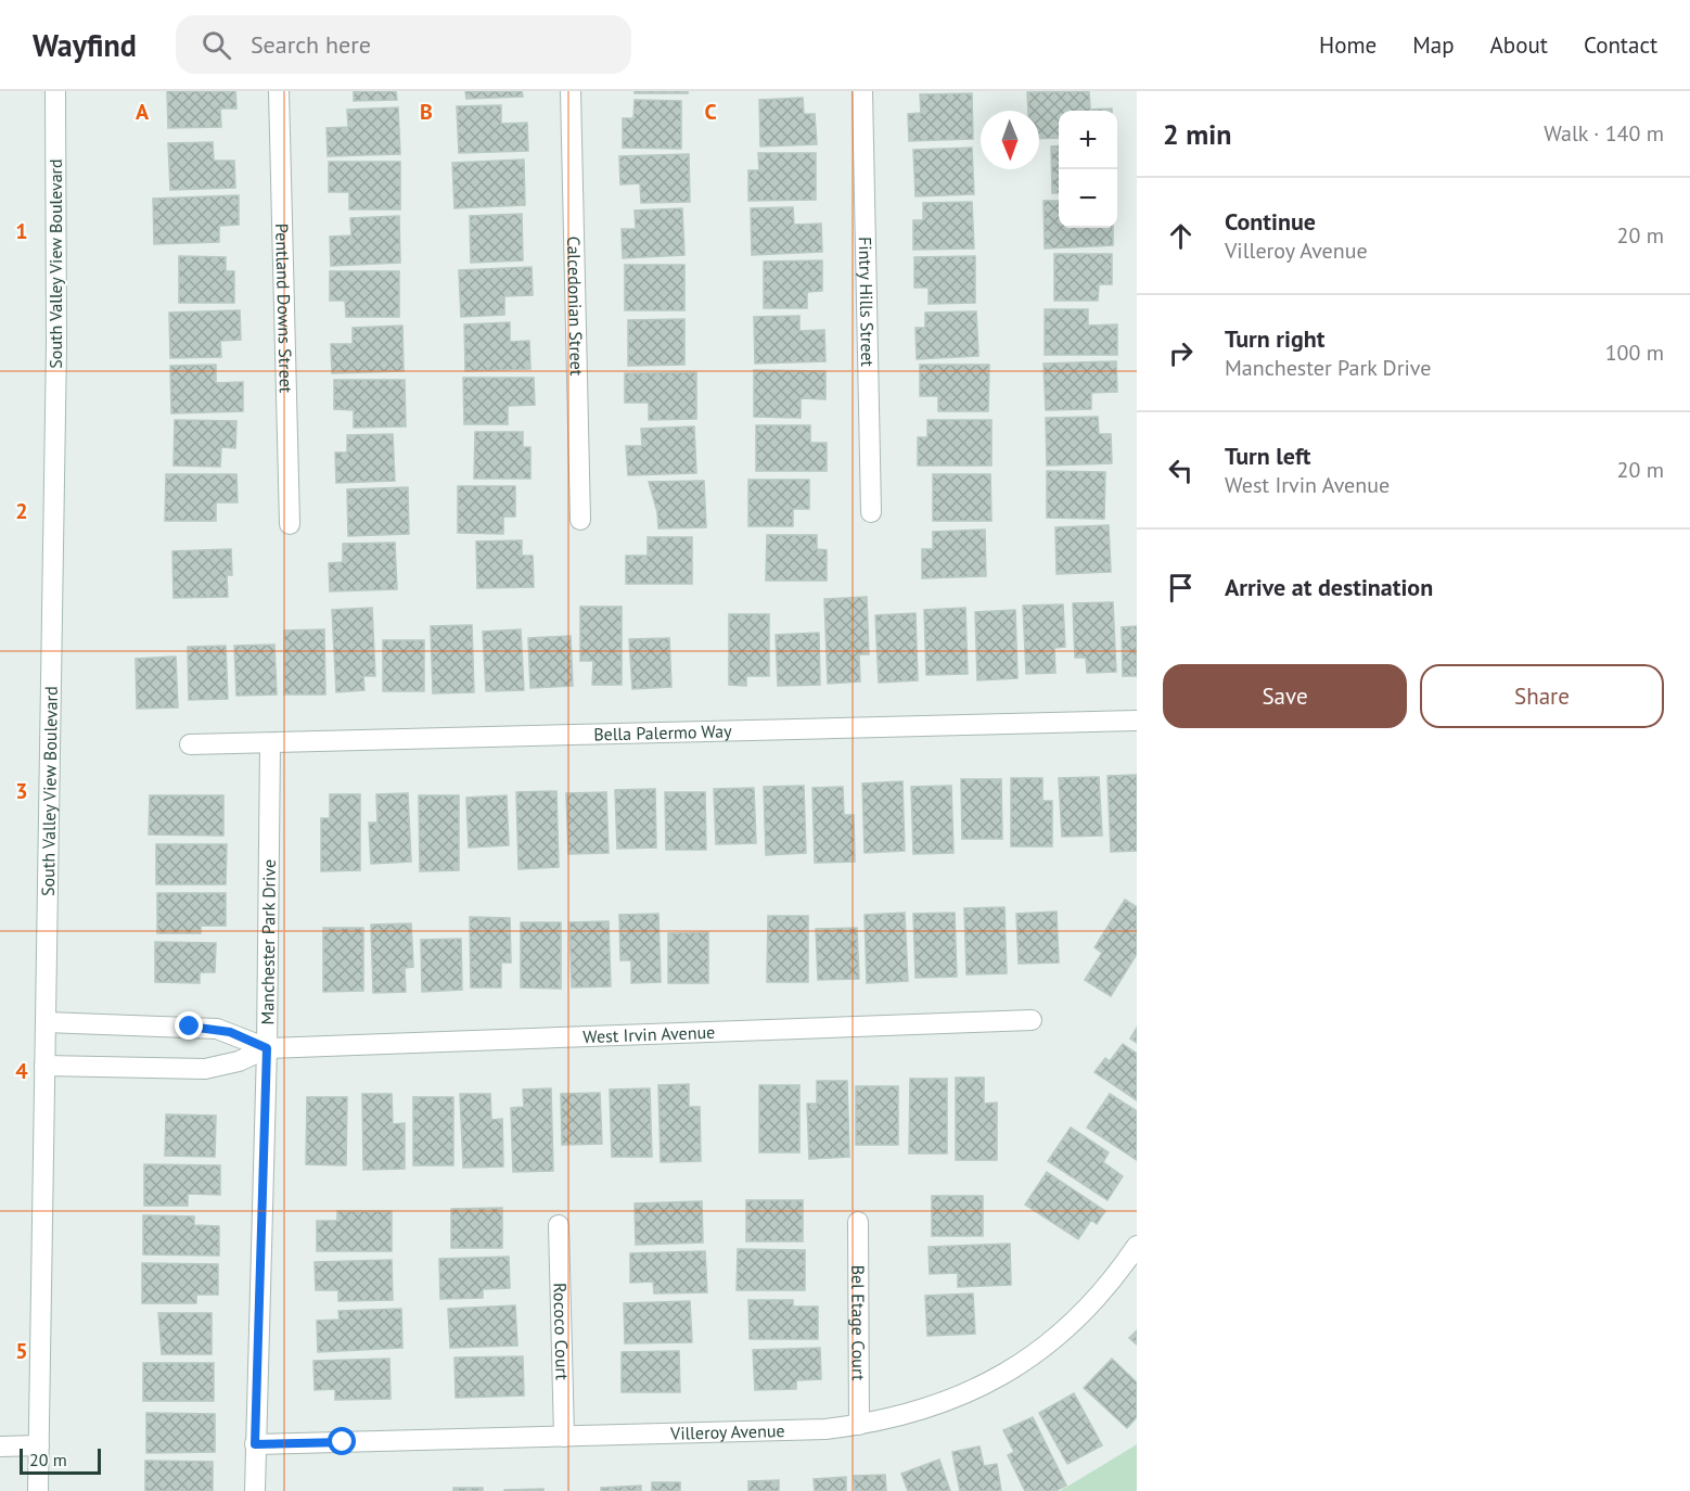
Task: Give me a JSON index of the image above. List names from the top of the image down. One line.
{"streets":{"street":["South Valley View Boulevard","Fintry Hills Street","Calcedonian Street","Pentland Downs Street","Bella Palermo Way","Manchester Park Drive","West Irvin Avenue","Bel Etage Court","Rococo Court","Villeroy Avenue"]},"crossings":[["South Valley View Boulevard","West Irvin Avenue"],["Bella Palermo Way","Manchester Park Drive"],["Manchester Park Drive","West Irvin Avenue"],["Manchester Park Drive","Villeroy Avenue"],["Bel Etage Court","Villeroy Avenue"],["Rococo Court","Villeroy Avenue"]],"scale_bar":"20 m","north":"bottom","page":{"header":"Wayfind","search":"Search here","nav":["Home","Map","About","Contact"],"heading":["2 min","Walk · 140 m"],"map_buttons":["+","−"],"list":[["Continue","Villeroy Avenue","20 m"],["Turn right","Manchester Park Drive","100 m"],["Turn left","West Irvin Avenue","20 m"],"Arrive at destination"],"buttons":["Save","Share"],"scale":"20 m"},"grid":{"columns":["A","B","C"],"rows":["1","2","3","4","5"]}}
